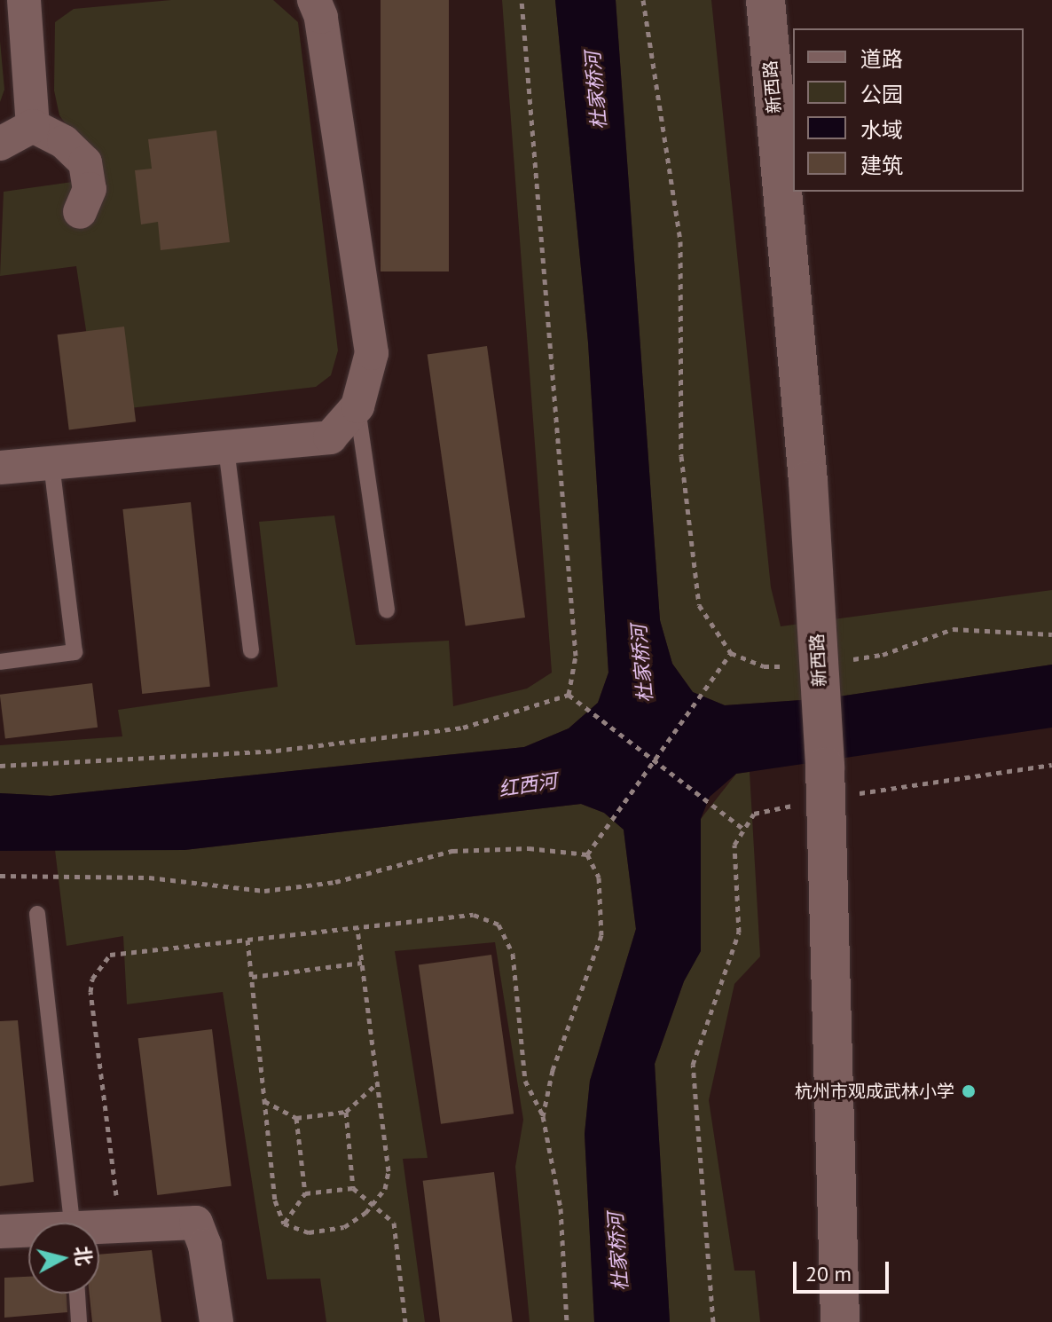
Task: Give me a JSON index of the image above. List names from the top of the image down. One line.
{"streets":{"street":["新西路"]},"water":["杜家桥河","红西河"],"places":["杭州市观成武林小学"],"legend":["道路","公园","水域","建筑"],"scale_bar":"20 m","north":"right"}
